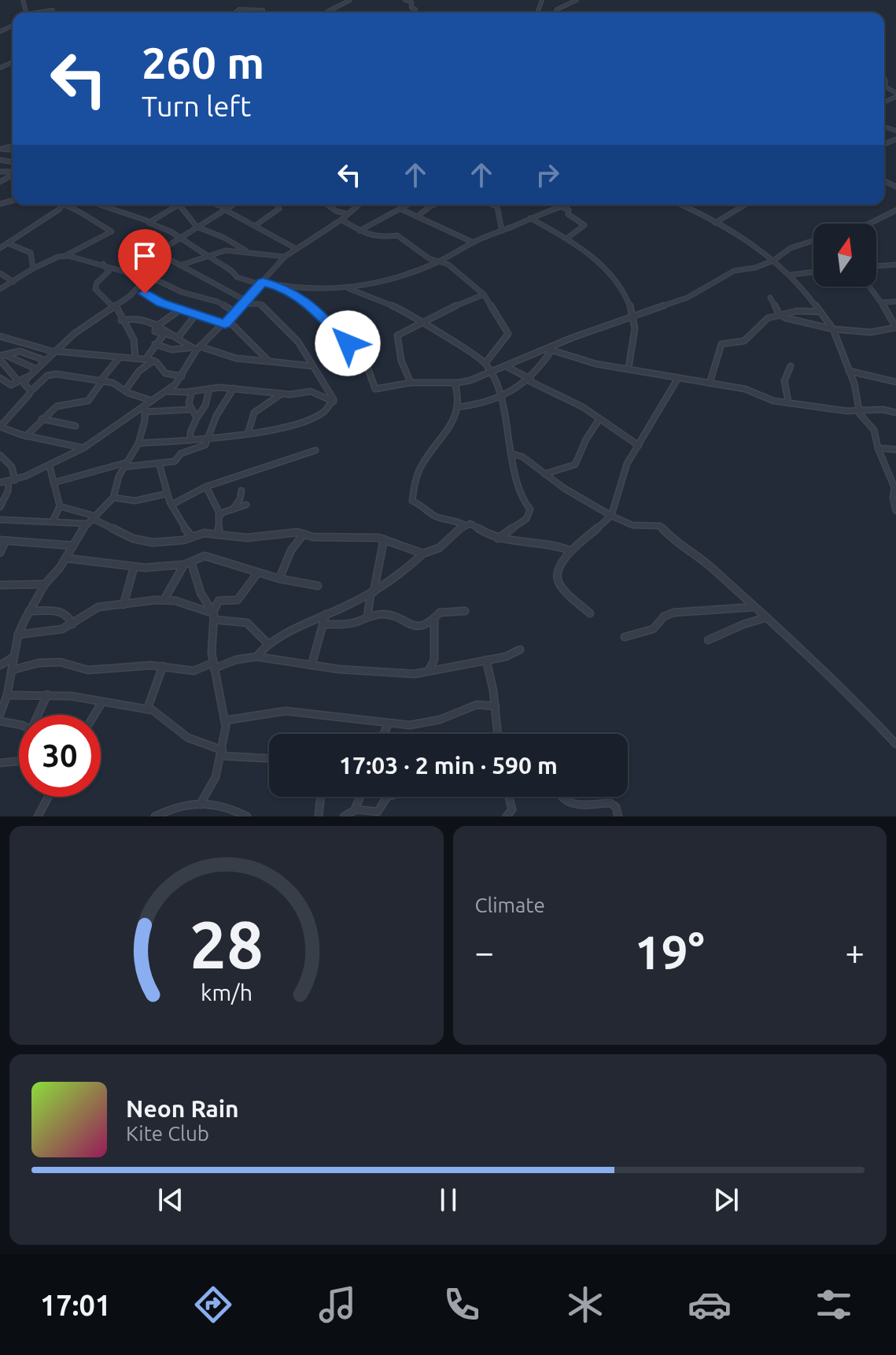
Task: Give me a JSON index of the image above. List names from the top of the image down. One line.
{"north":"top","page":{"turn":["260 m","Turn left"],"limit":"30","trip":"17:03 · 2 min · 590 m","tile":"Climate","heat":["−","19°","+"],"song":["Neon Rain","Kite Club"],"tabs":"17:01","gauge":["28","km/h"]}}
